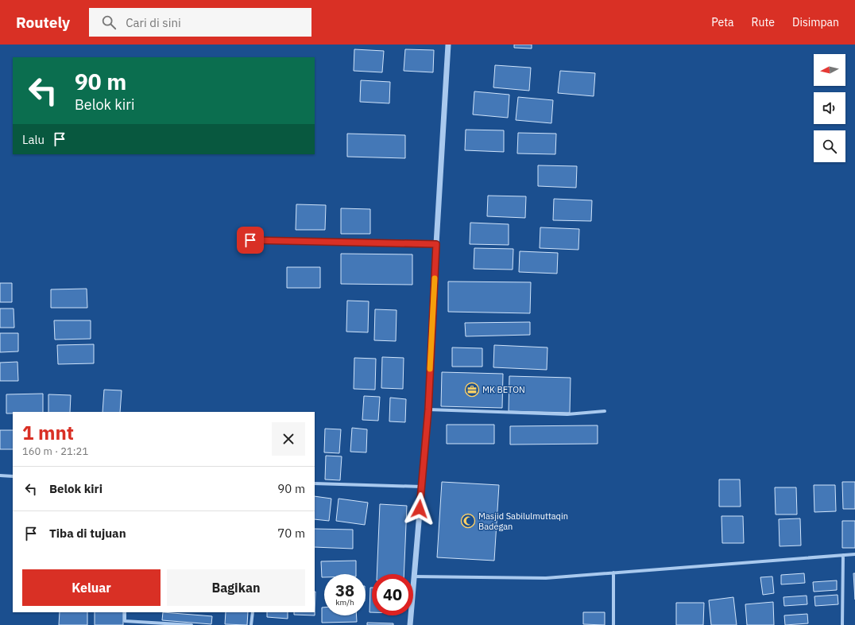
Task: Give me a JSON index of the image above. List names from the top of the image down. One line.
{"places":{"office":["MK BETON"],"mosque":["Masjid Sabilulmuttaqin Badegan"]},"north":"left","page":{"header":"Routely","search":"Cari di sini","nav":["Peta","Rute","Disimpan"],"turn":["90 m","Belok kiri"],"then":"Lalu","heading":["1 mnt","160 m · 21:21"],"list":[{"name":"Belok kiri","value":"90 m"},{"name":"Tiba di tujuan","value":"70 m"}],"buttons":["Keluar","Bagikan"],"speed":"38 km/h","limit":"40"}}
